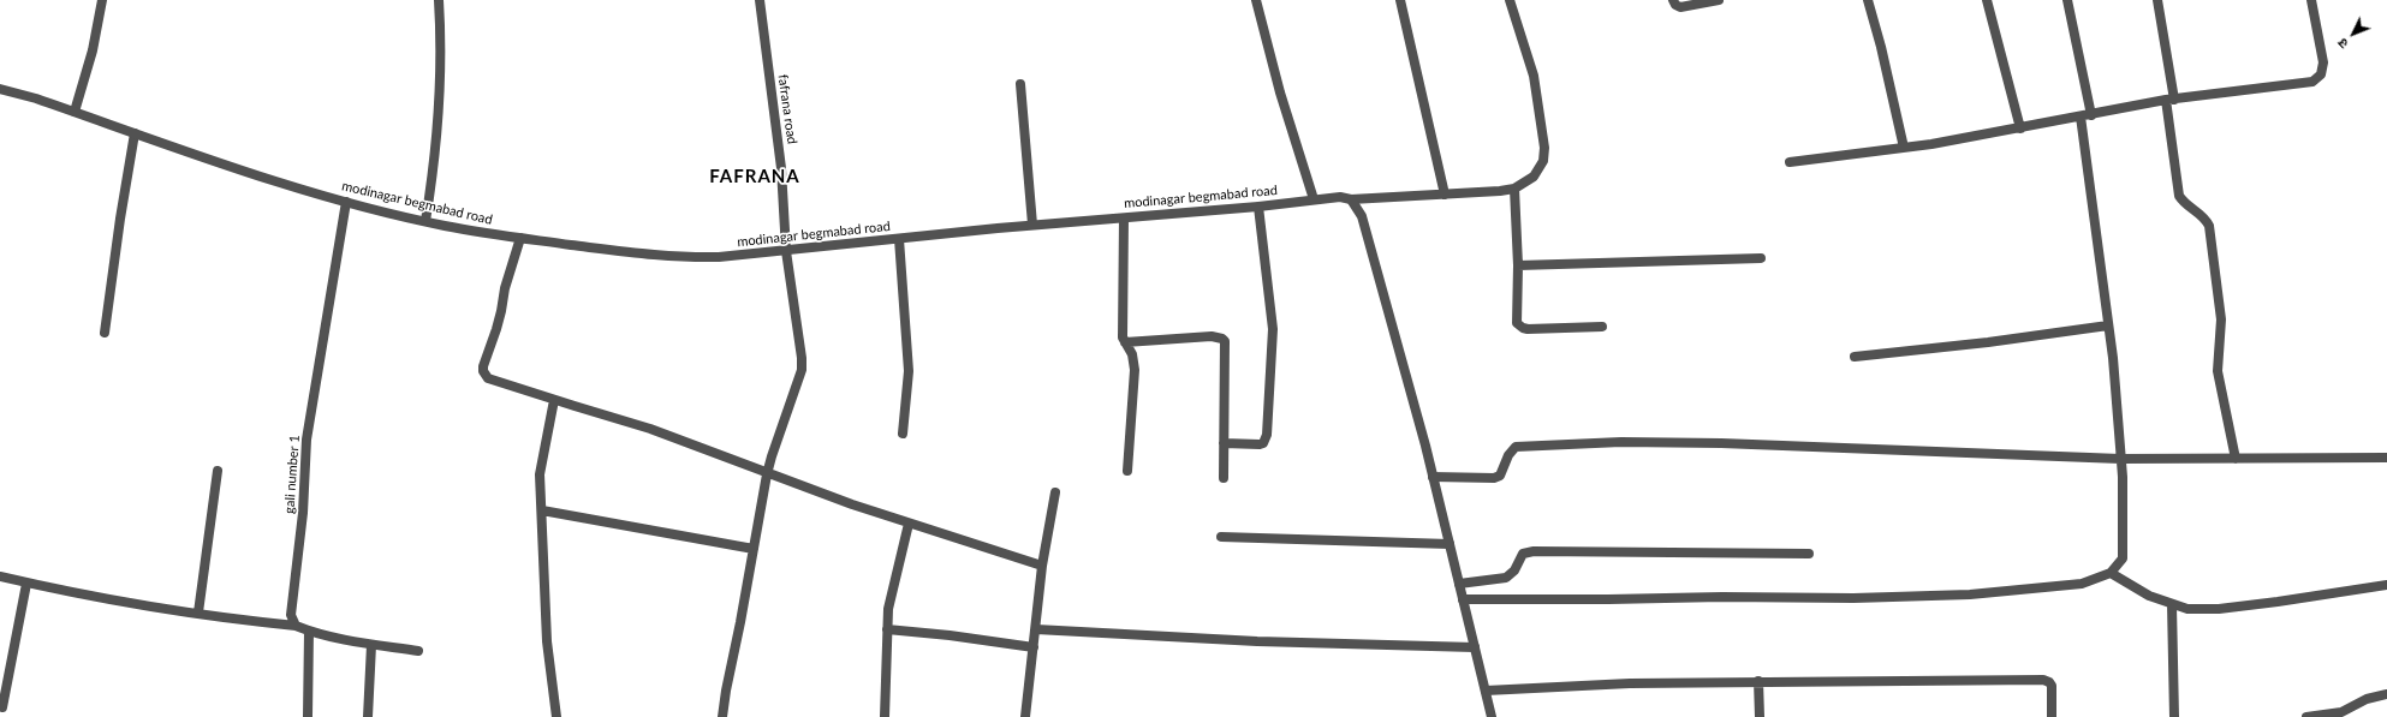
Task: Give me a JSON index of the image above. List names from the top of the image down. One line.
{"streets":{"street":["fafrana road","modinagar begmabad road","gali number 1"]},"crossings":[["fafrana road","modinagar begmabad road"],["modinagar begmabad road","gali number 1"]],"districts":["FAFRANA"],"north":"bottom left"}
